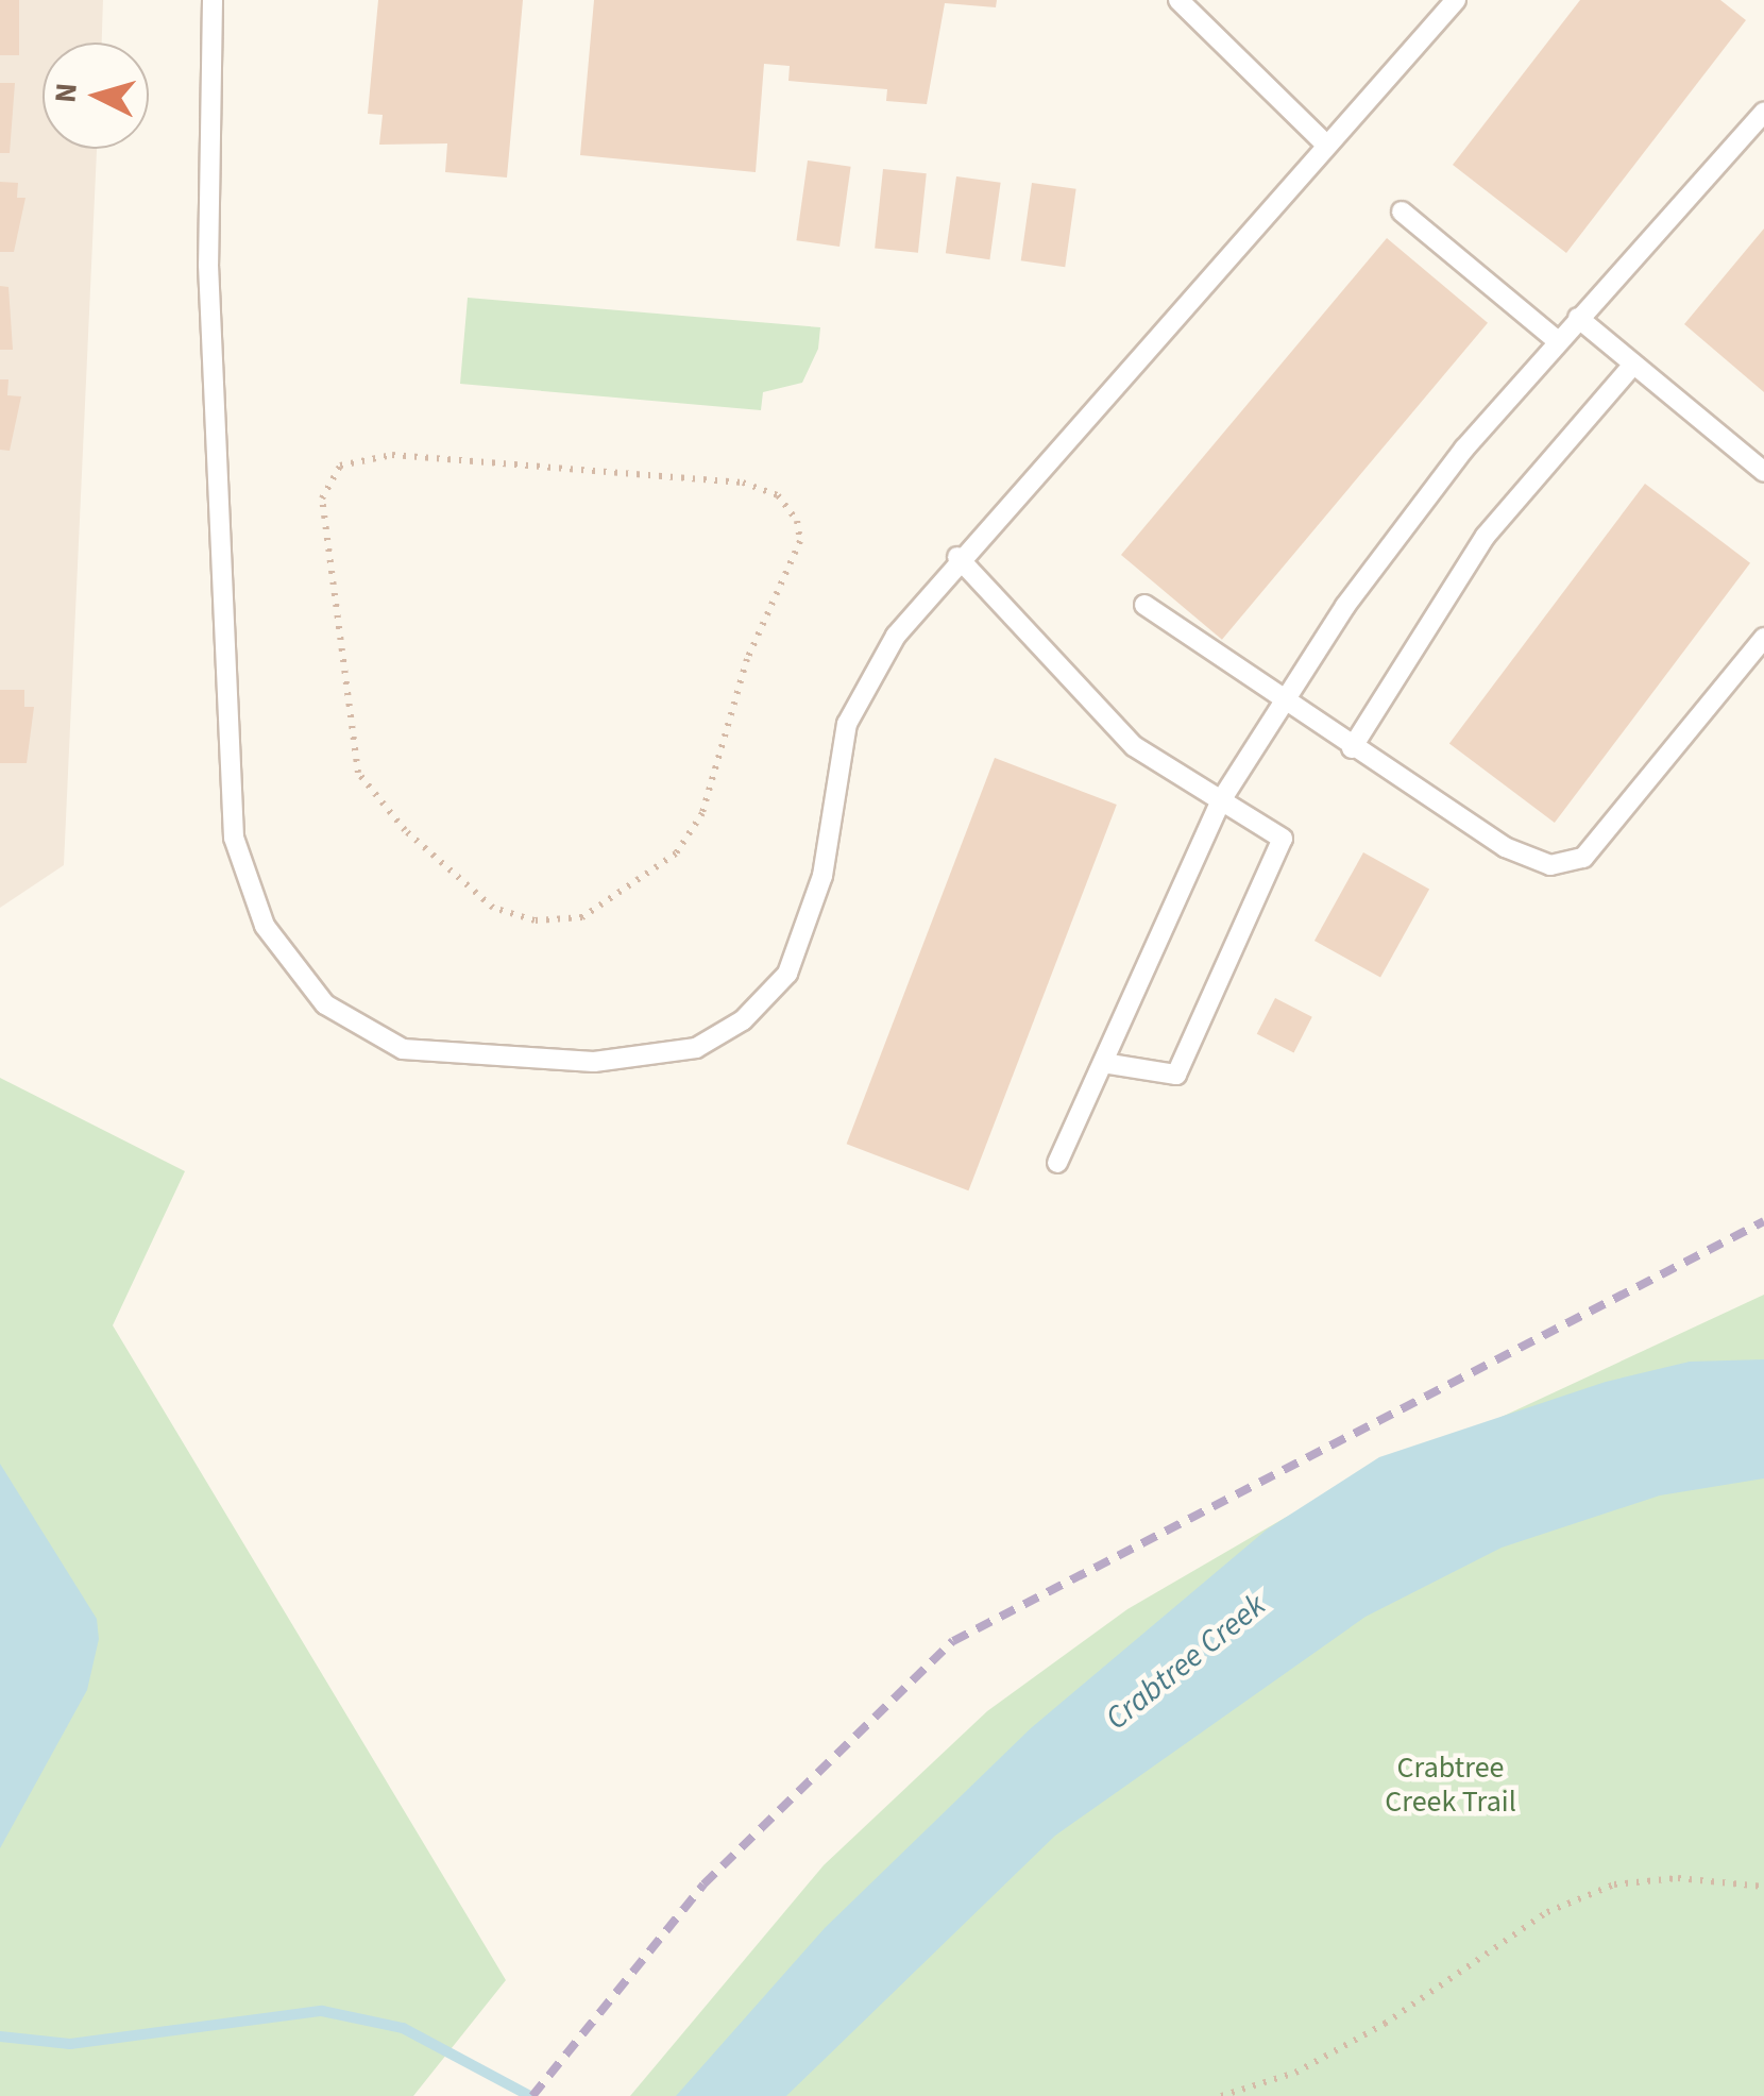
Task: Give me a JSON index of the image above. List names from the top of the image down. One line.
{"water":["Crabtree Creek"],"parks":["Crabtree Creek Trail"],"north":"left"}
